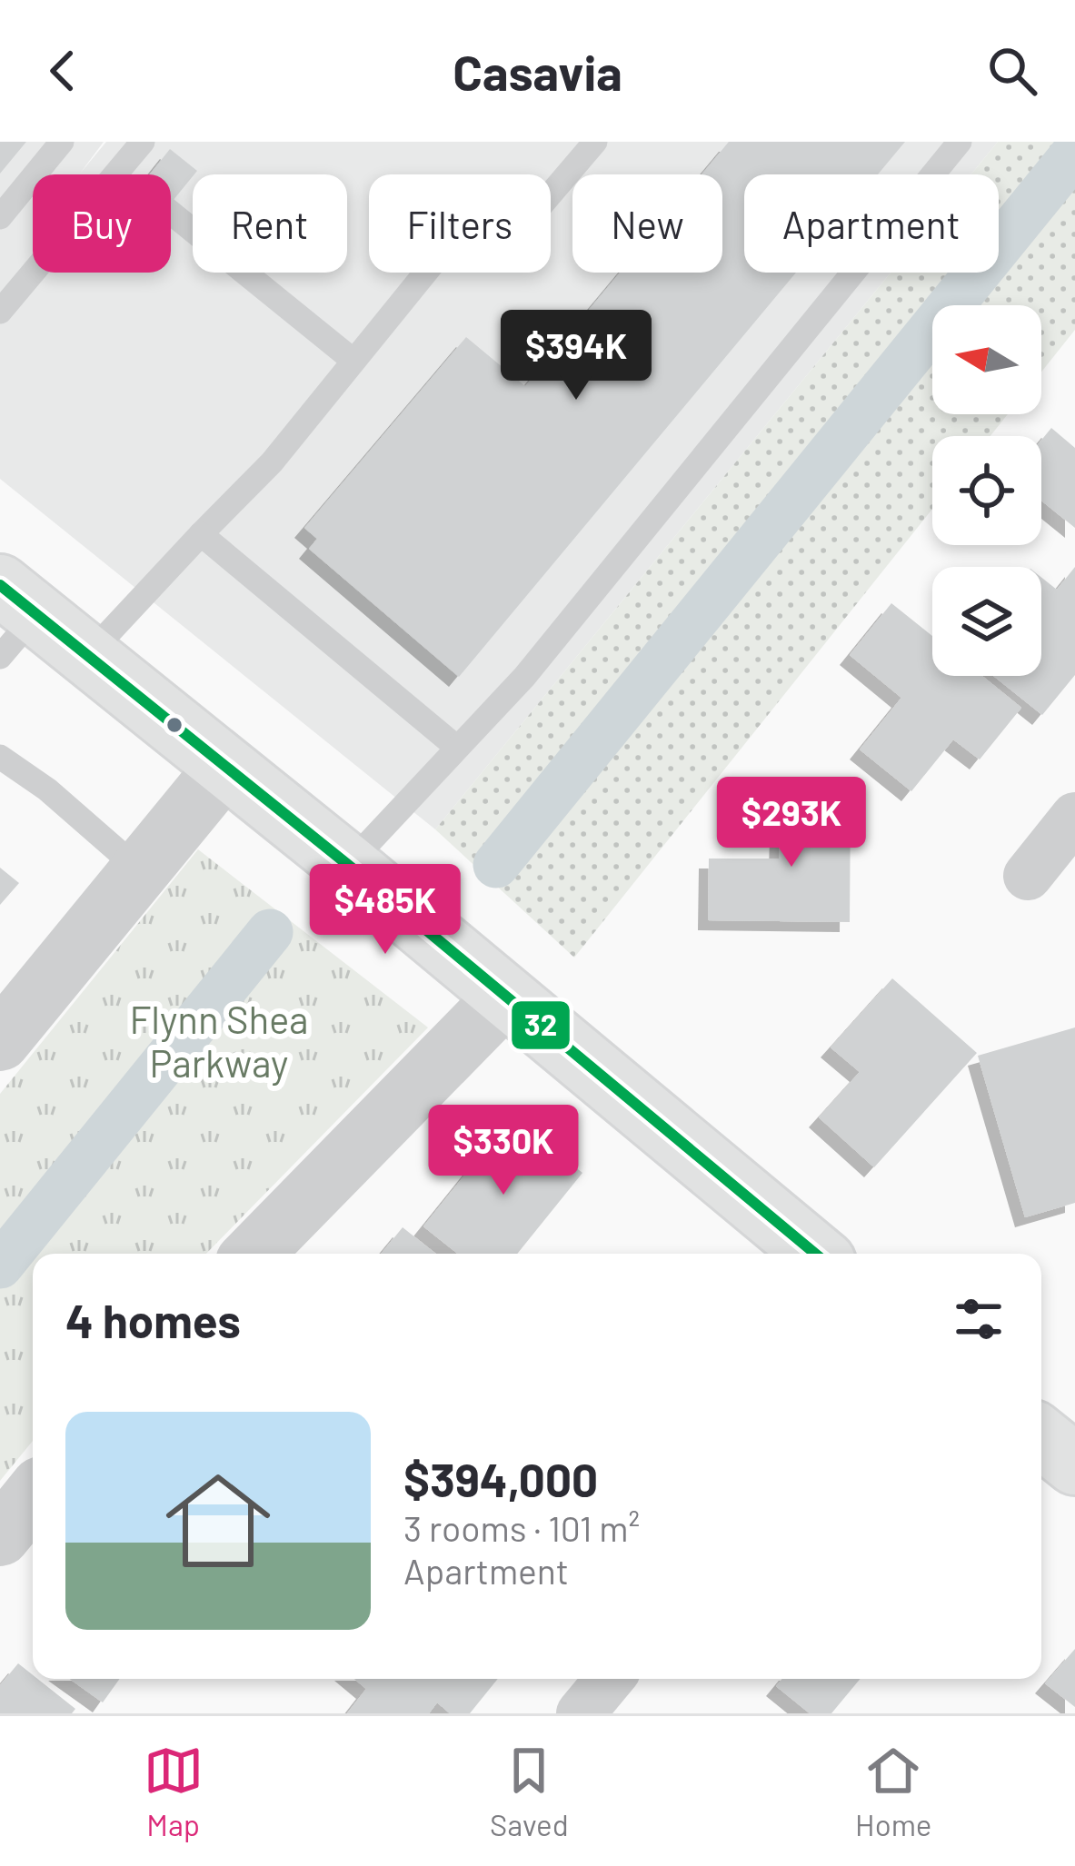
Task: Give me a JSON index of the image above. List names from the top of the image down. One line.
{"parks":["Flynn Shea Parkway"],"lines":["transit line 32"],"north":"left","page":{"header":"Casavia","chip":["Buy","Rent","Filters","New","Apartment"],"price":["$394K","$293K","$485K","$330K"],"heading":"4 homes","list":[{"name":"$394,000","note":"3 rooms · 101 m² · Apartment"}],"tabs":["Map","Saved","Home"]}}
